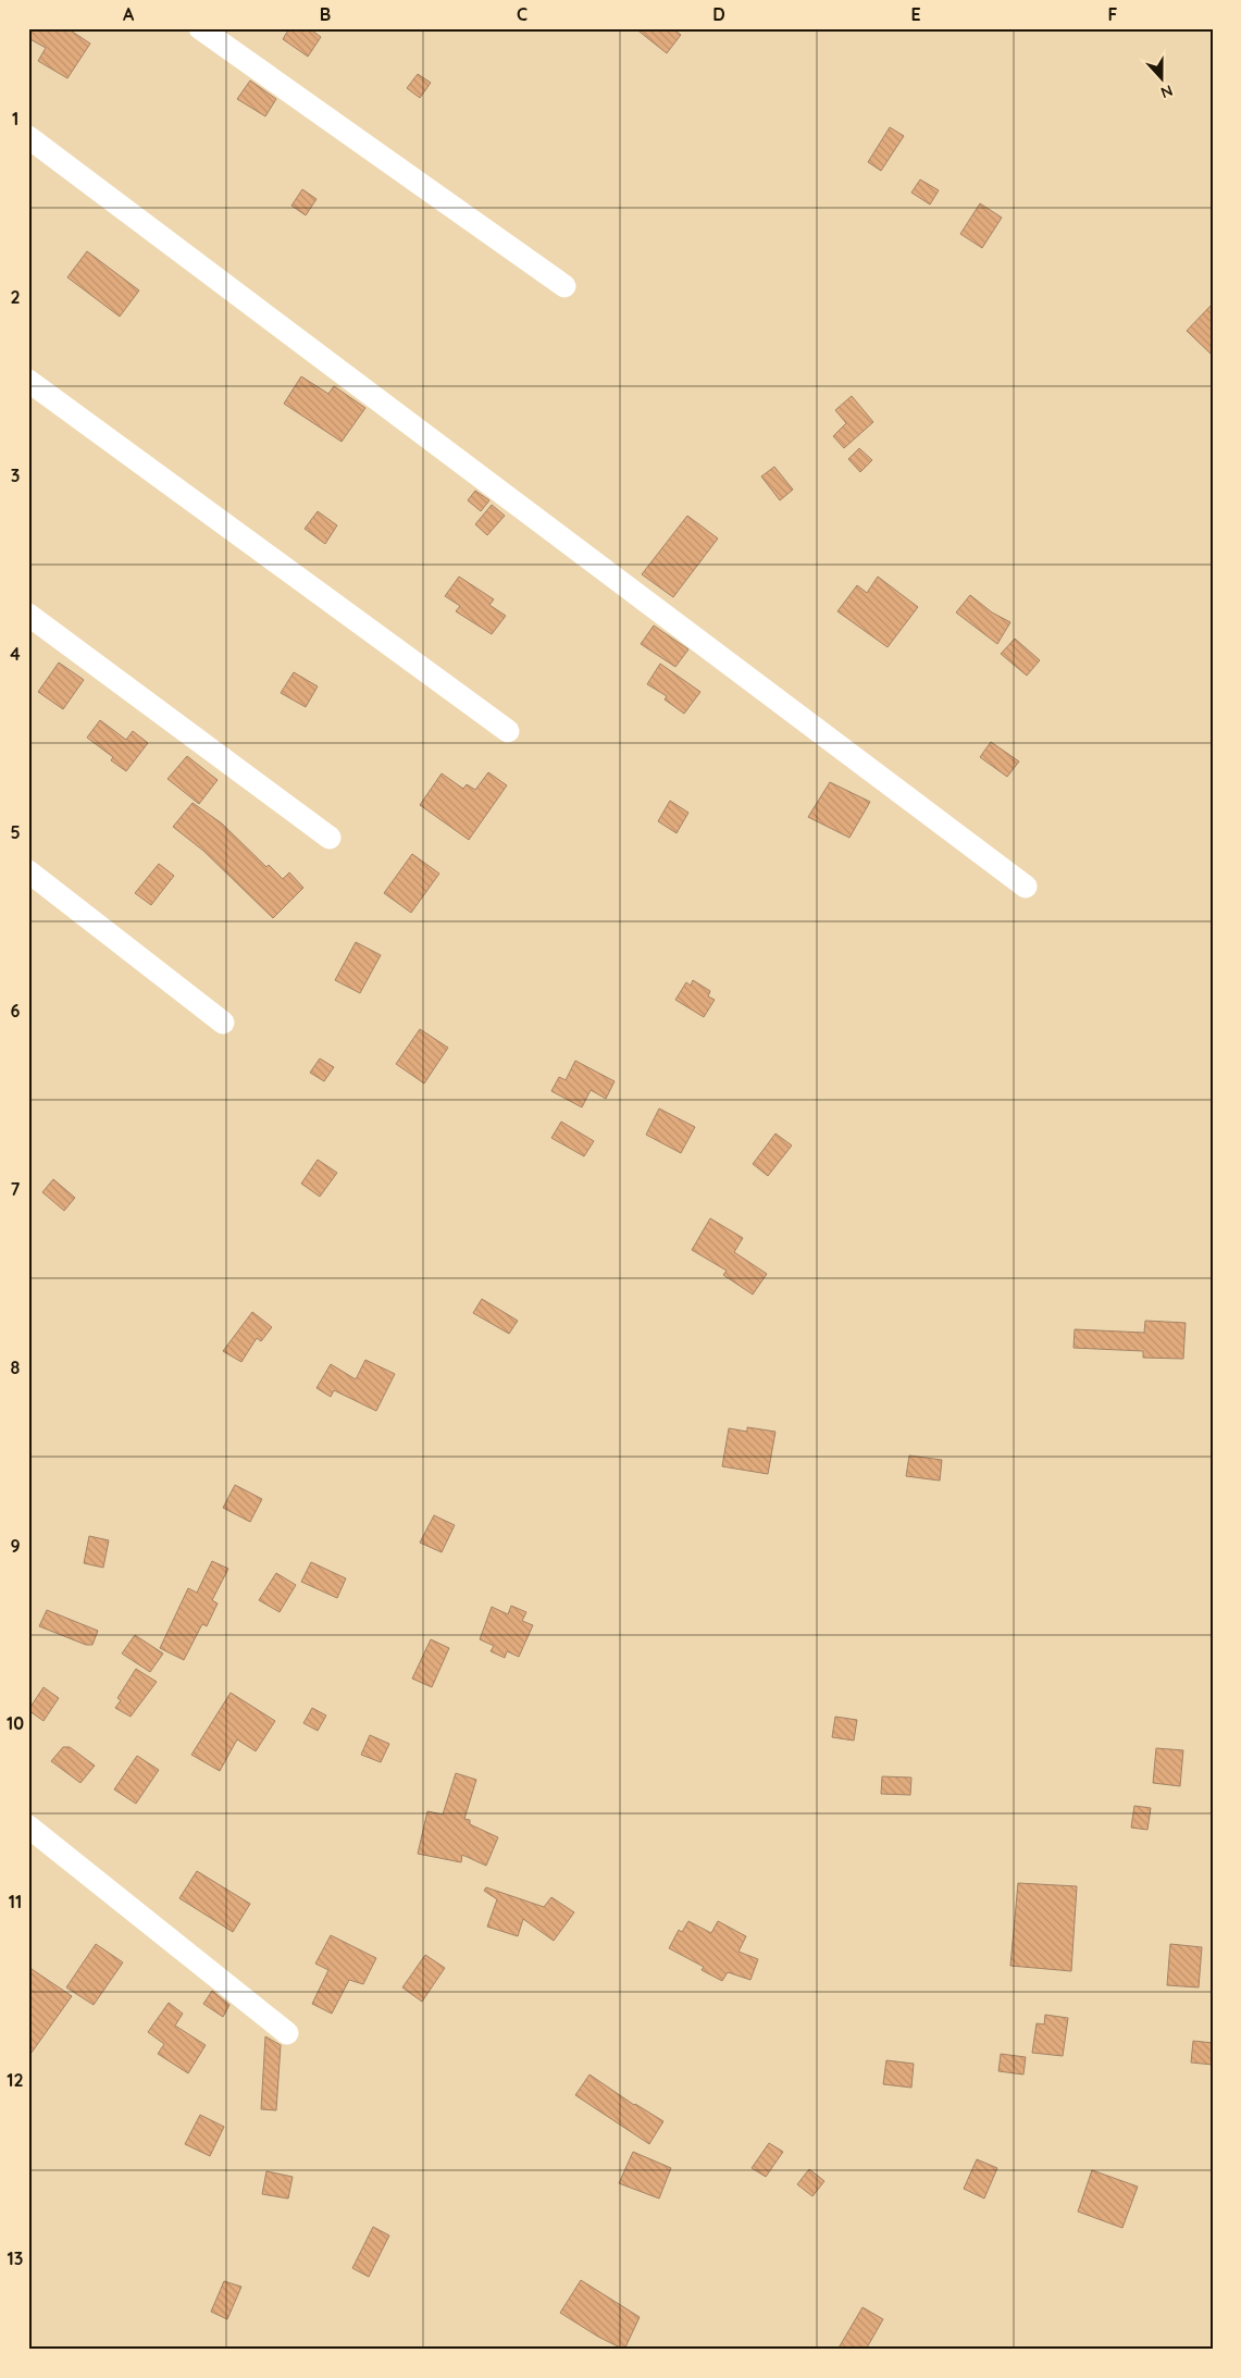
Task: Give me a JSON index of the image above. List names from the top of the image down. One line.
{"north":"bottom","grid":{"columns":["A","B","C","D","E","F"],"rows":["1","2","3","4","5","6","7","8","9","10","11","12","13"]}}
